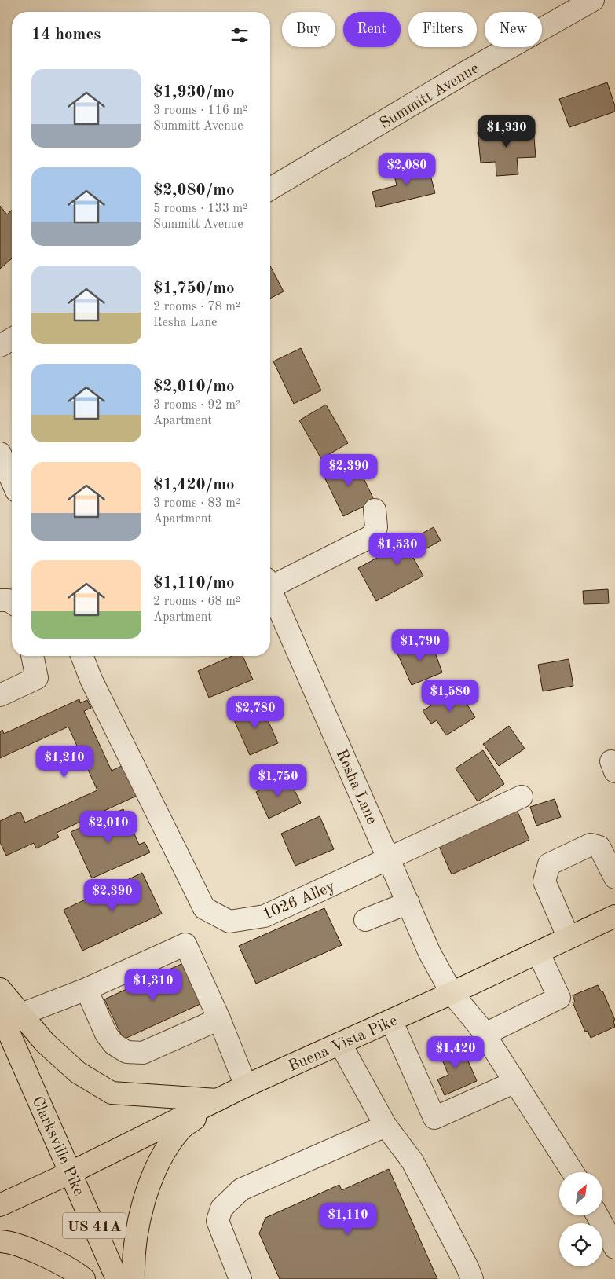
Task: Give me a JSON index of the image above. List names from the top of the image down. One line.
{"streets":{"main road":["Buena Vista Pike","Clarksville Pike","US 41A"],"street":["Summitt Avenue","Resha Lane","1026 Alley"]},"crossings":[["Resha Lane","1026 Alley"],["Resha Lane","Buena Vista Pike"],["Buena Vista Pike","Clarksville Pike"]],"north":"top right","page":{"chip":["Buy","Rent","Filters","New"],"heading":"14 homes","list":[{"name":"$1,930/mo","note":"3 rooms · 116 m² · Summitt Avenue"},{"name":"$2,080/mo","note":"5 rooms · 133 m² · Summitt Avenue"},{"name":"$1,750/mo","note":"2 rooms · 78 m² · Resha Lane"},{"name":"$2,010/mo","note":"3 rooms · 92 m² · Apartment"},{"name":"$1,420/mo","note":"3 rooms · 83 m² · Apartment"},{"name":"$1,110/mo","note":"2 rooms · 68 m² · Apartment"}],"price":["$1,930","$2,080","$2,390","$1,530","$1,790","$1,580","$2,780","$1,210","$1,750","$2,010","$2,390","$1,310","$1,420","$1,110"]}}
